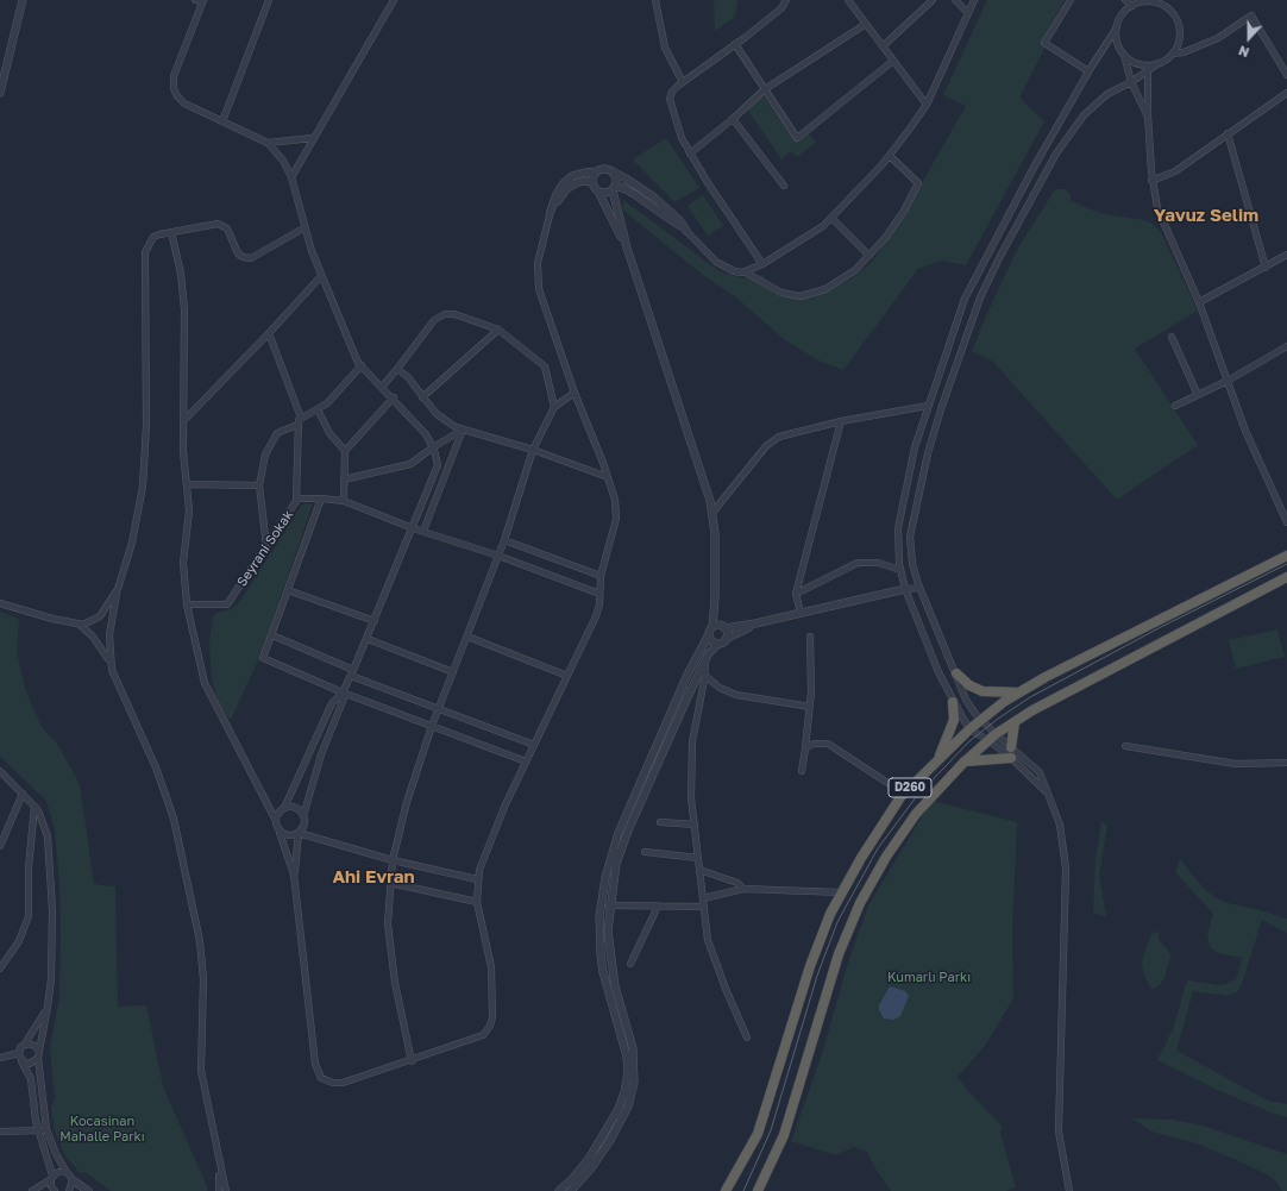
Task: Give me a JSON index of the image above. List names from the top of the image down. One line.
{"streets":{"highway":["D260"],"street":["Seyrani Sokak"]},"districts":["Yavuz Selim","Ahi Evran"],"parks":["Kumarlı Parkı","Kocasinan Mahalle Parkı"],"north":"bottom"}
